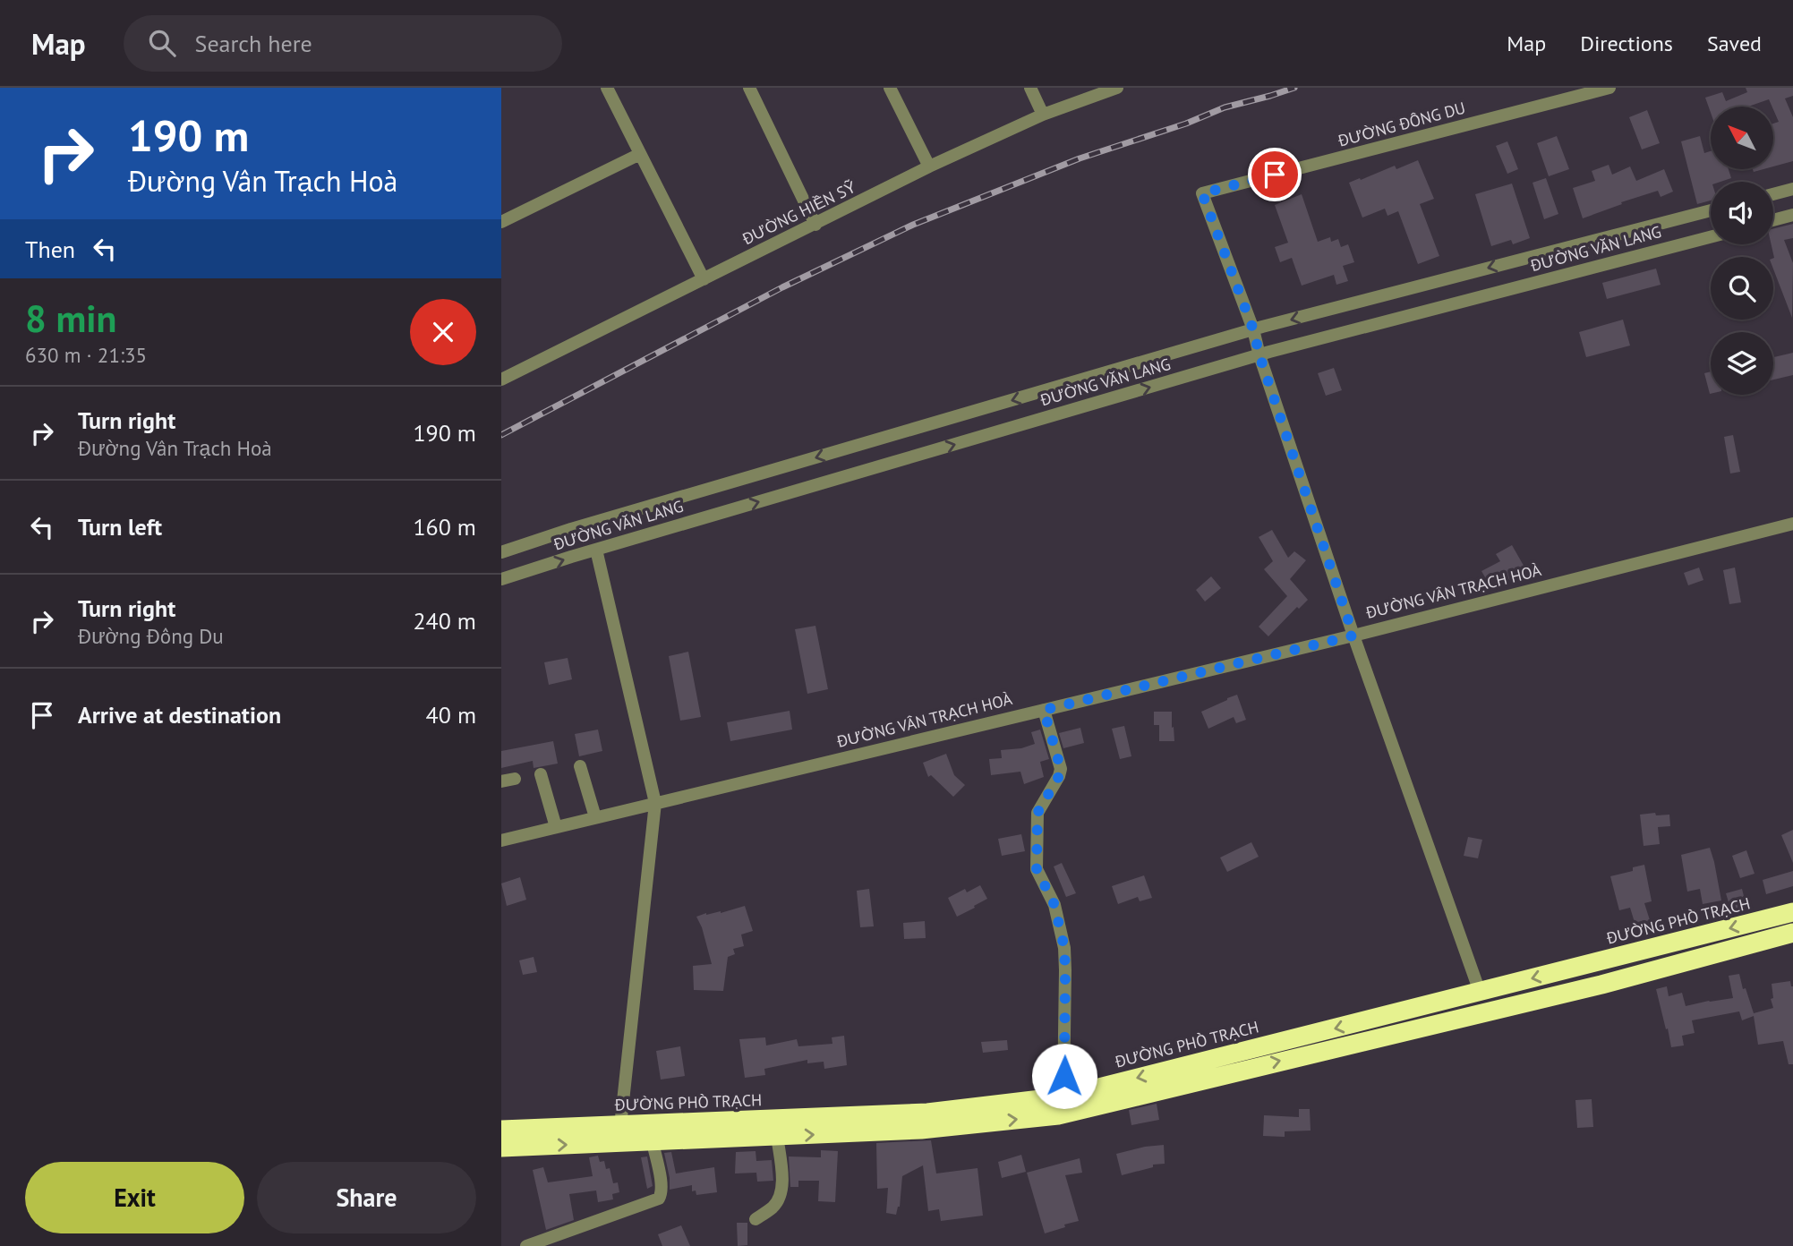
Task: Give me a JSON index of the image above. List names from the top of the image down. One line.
{"streets":{"highway":["ĐƯỜNG PHÒ TRẠCH"],"street":["ĐƯỜNG ĐÔNG DU","ĐƯỜNG HIỀN SỸ","ĐƯỜNG VĂN LANG","ĐƯỜNG VÂN TRẠCH HOÀ"]},"crossings":[["ĐƯỜNG ĐÔNG DU","ĐƯỜNG VĂN LANG"]],"north":"top left","page":{"header":"Map","search":"Search here","nav":["Map","Directions","Saved"],"turn":["190 m","Đường Vân Trạch Hoà"],"then":"Then","heading":["8 min","630 m · 21:35"],"list":[{"name":"Turn right","note":"Đường Vân Trạch Hoà","value":"190 m"},{"name":"Turn left","value":"160 m"},{"name":"Turn right","note":"Đường Đông Du","value":"240 m"},{"name":"Arrive at destination","value":"40 m"}],"buttons":["Exit","Share"]}}
